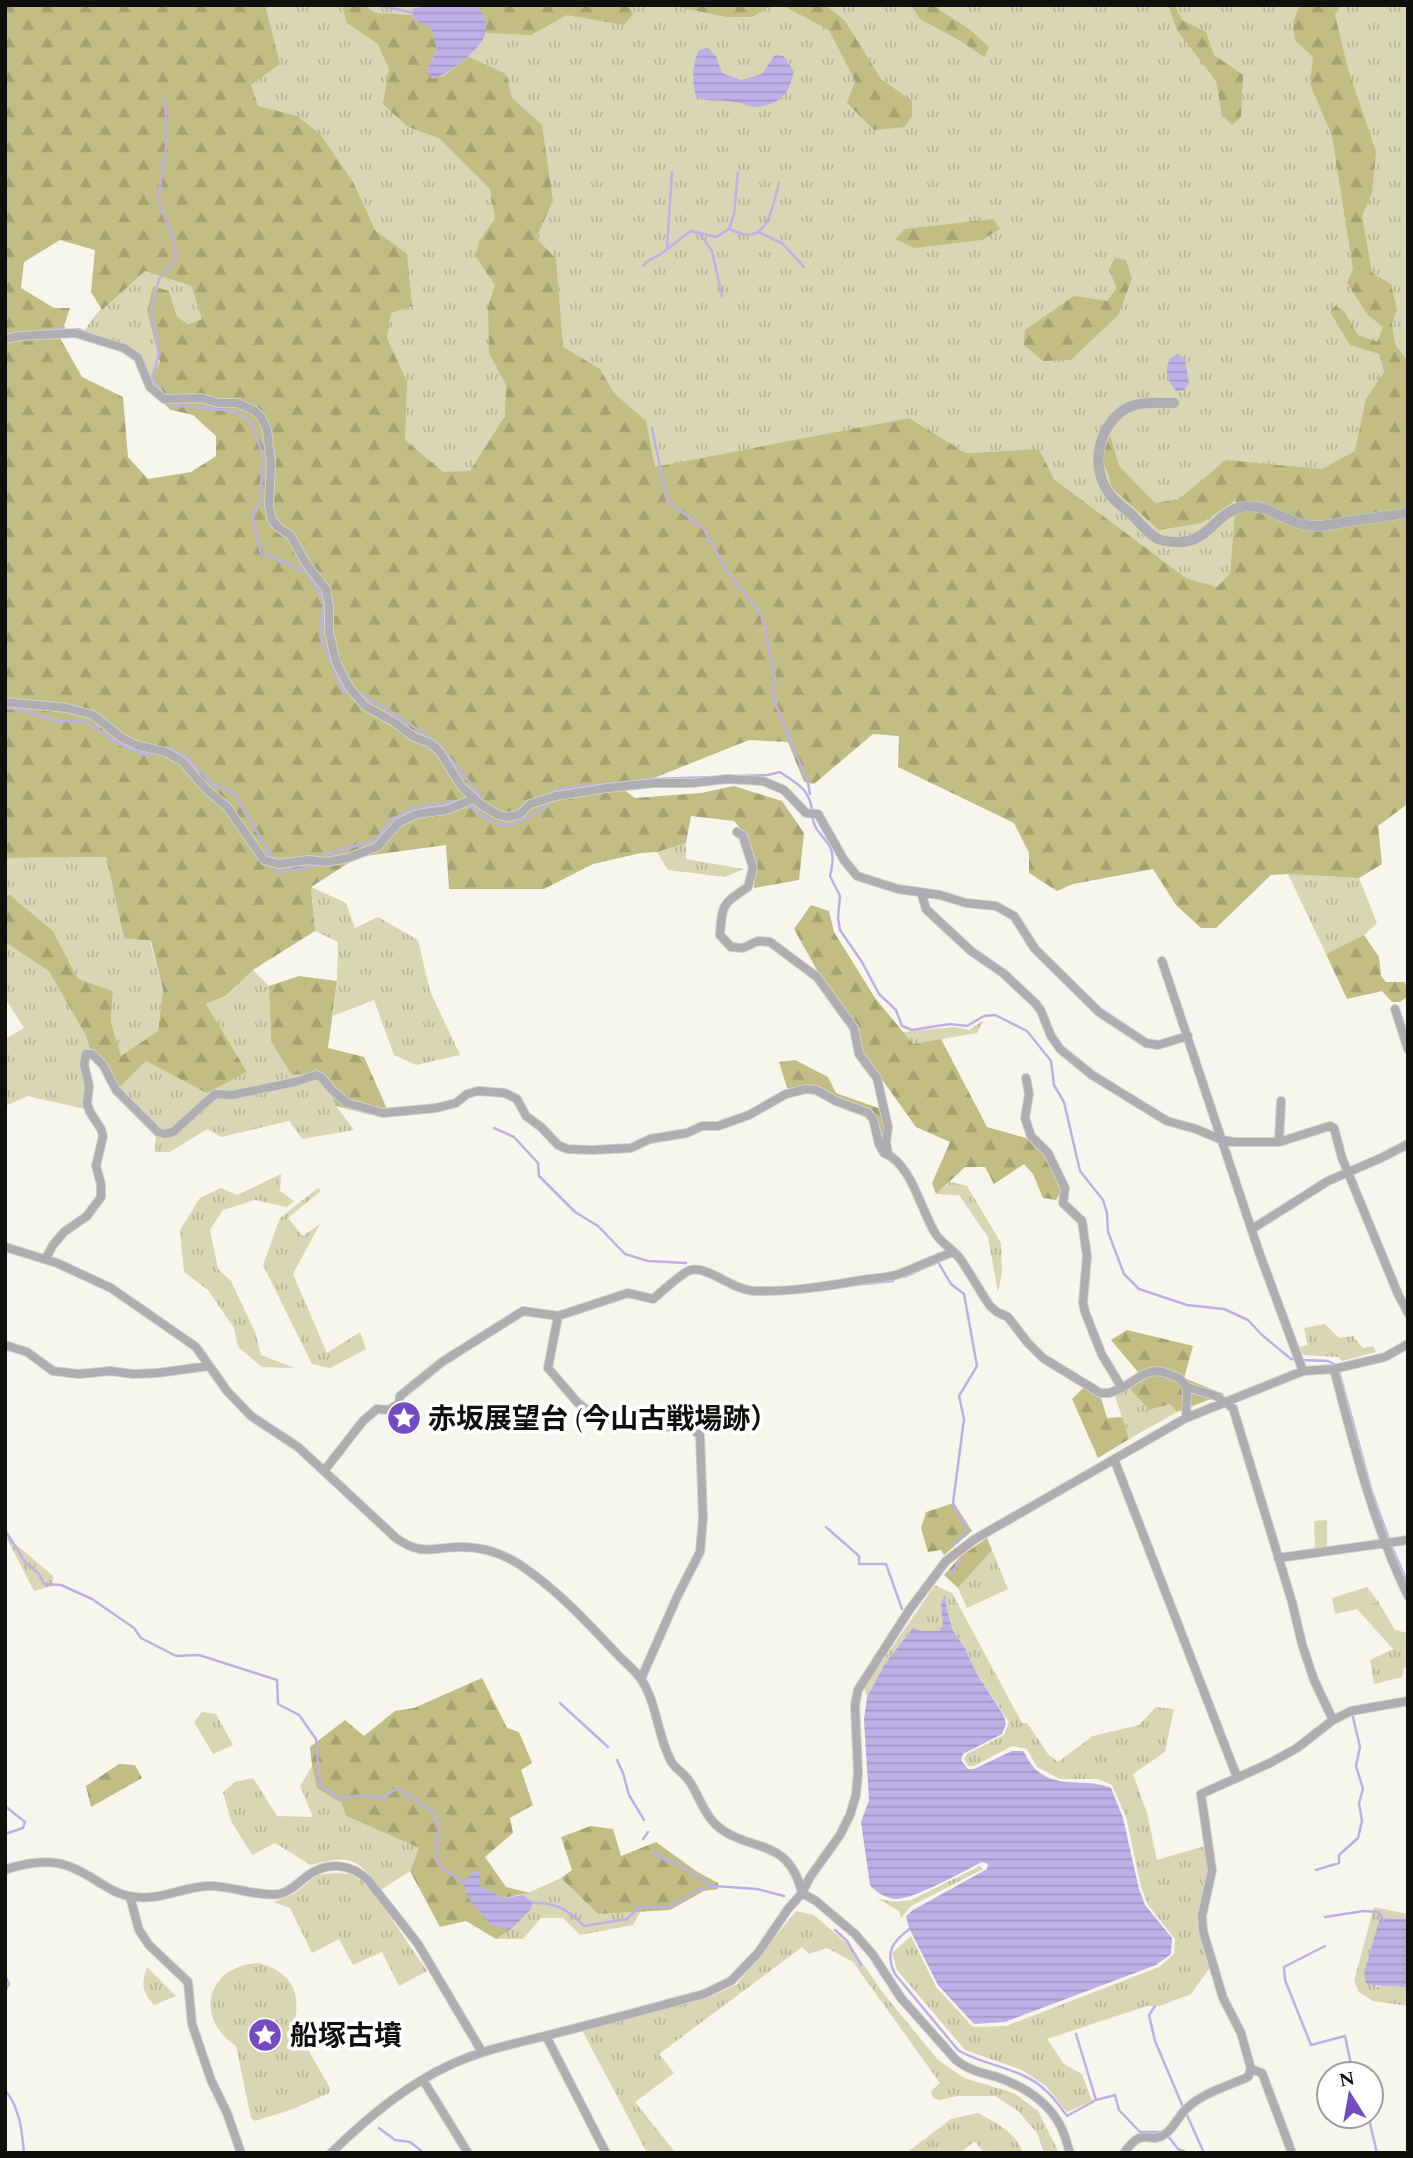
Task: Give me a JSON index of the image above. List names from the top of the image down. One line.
{"places":{"place":["赤坂展望台 (今山古戦場跡）","船塚古墳"]},"north":"top"}
